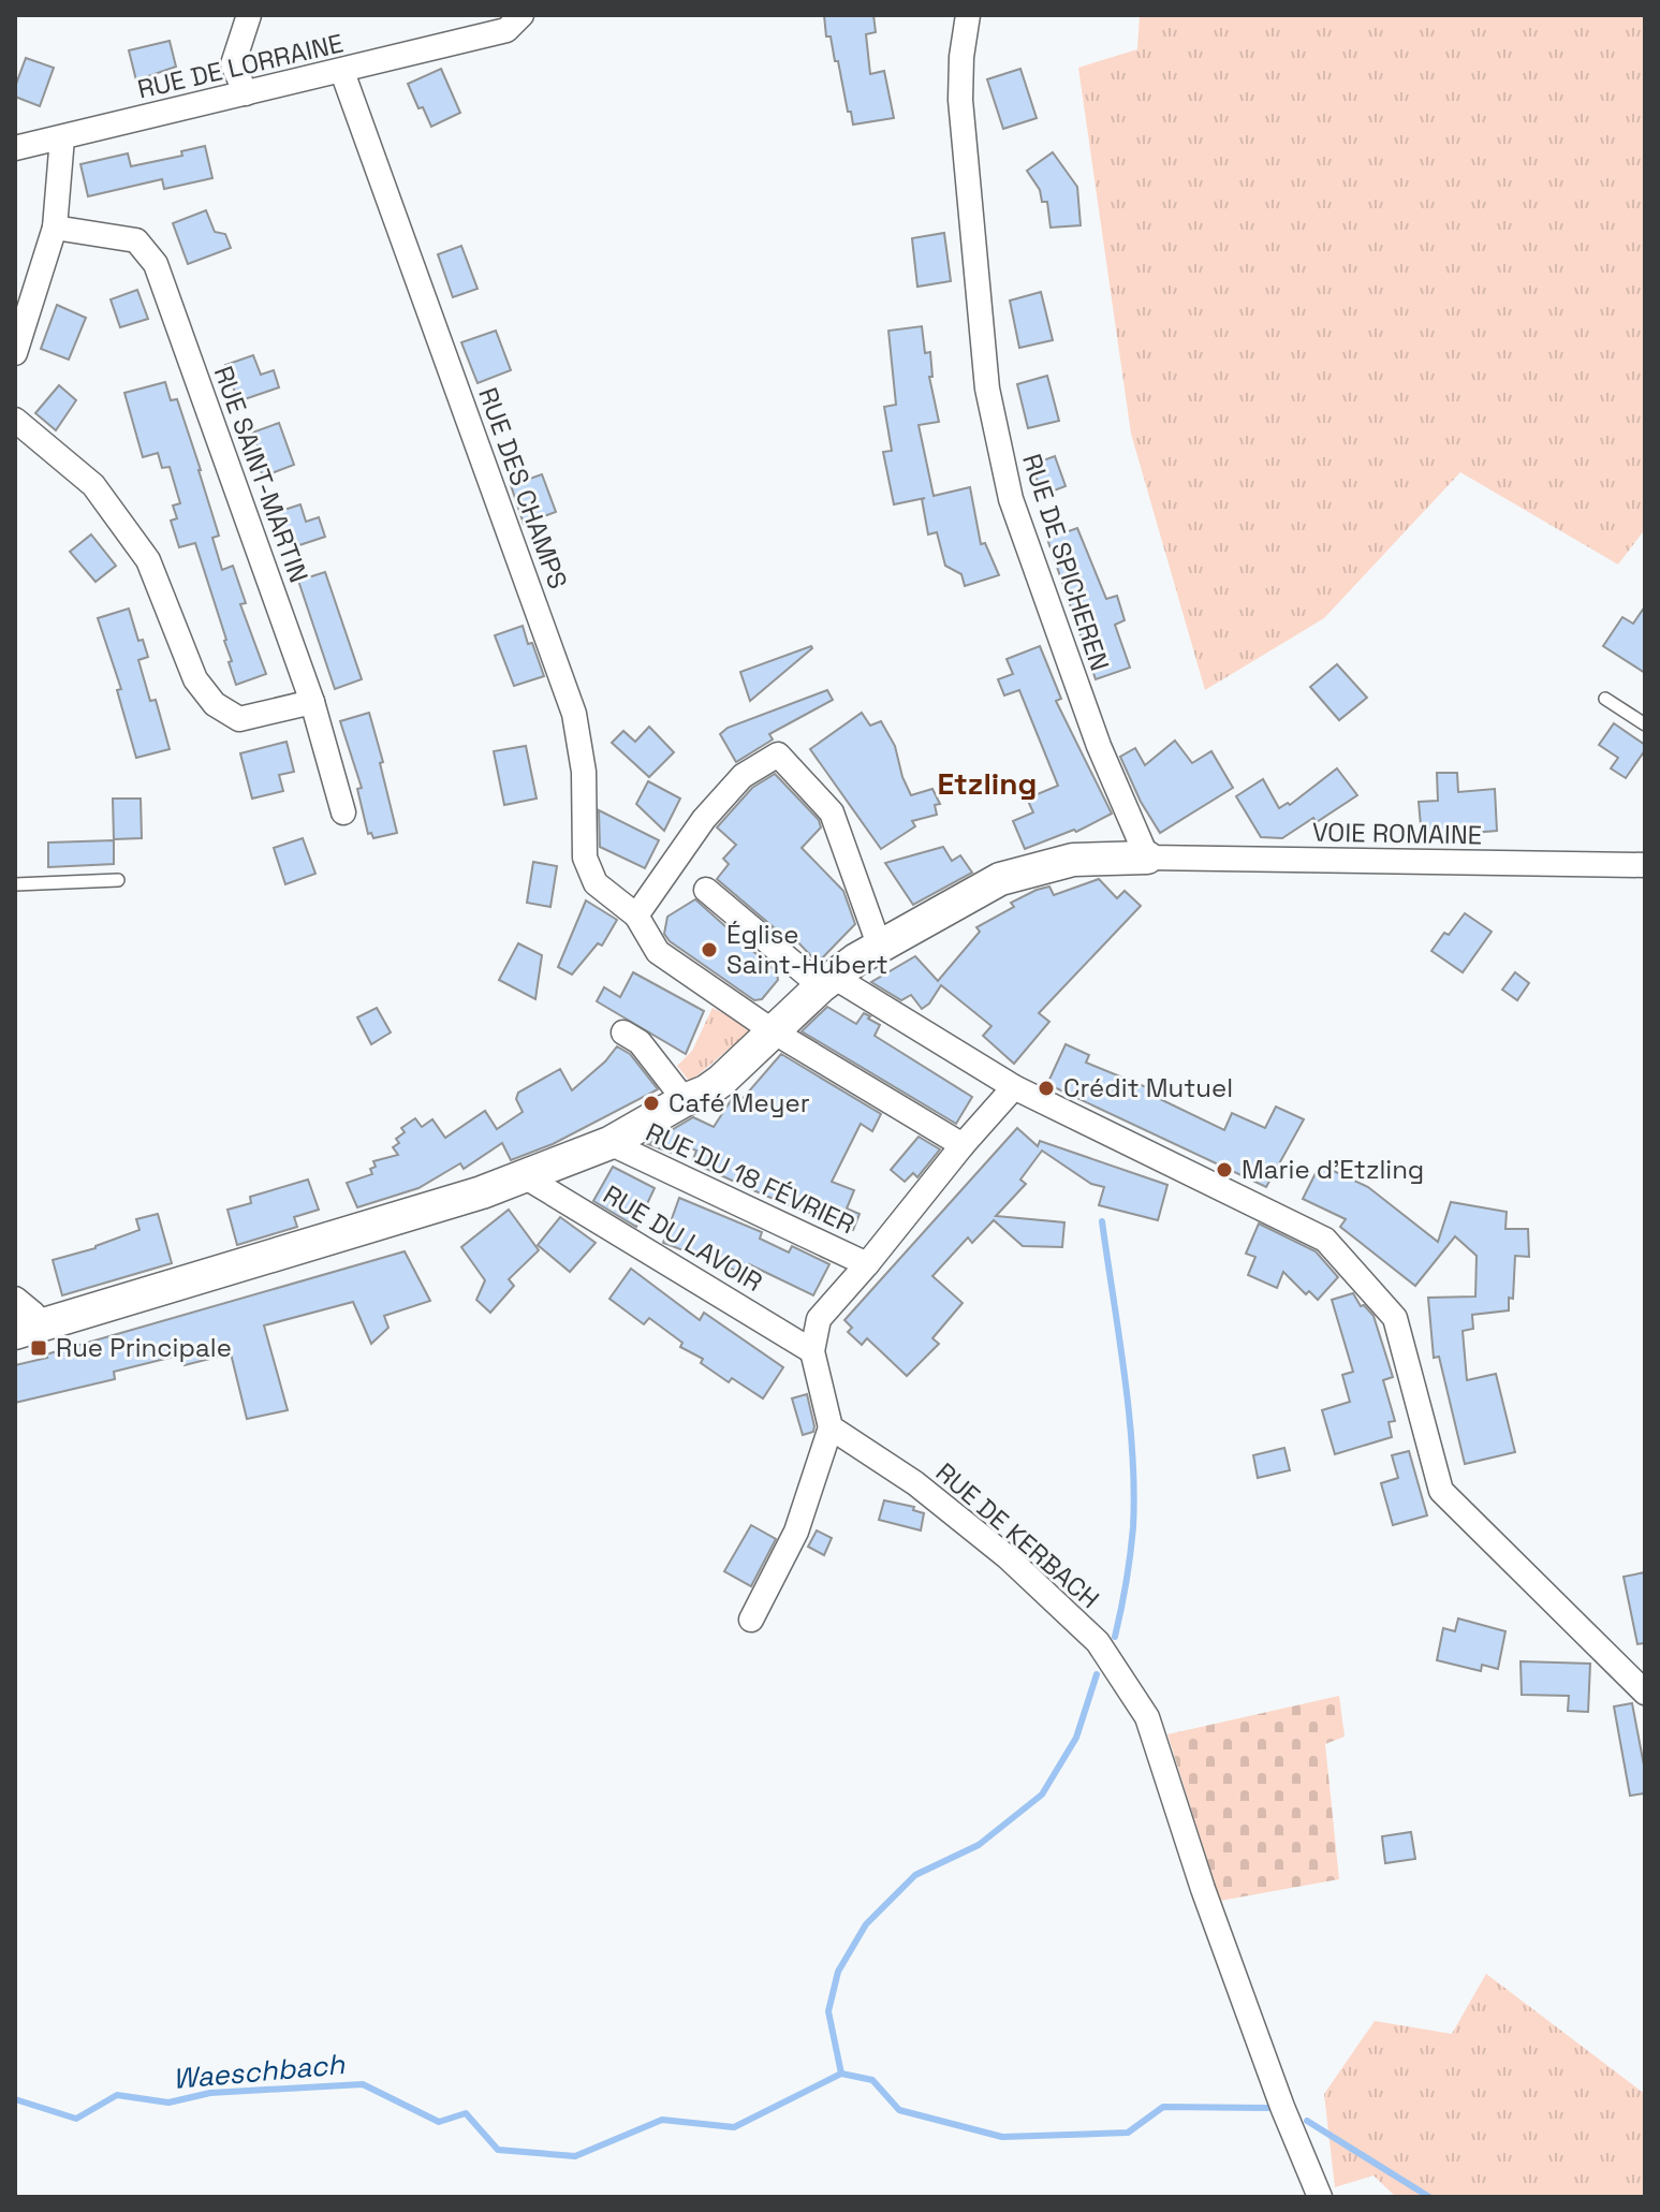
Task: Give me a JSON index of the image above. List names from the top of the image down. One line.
{"streets":{"street":["RUE DE LORRAINE","RUE SAINT-MARTIN","RUE DES CHAMPS","RUE DE SPICHEREN","VOIE ROMAINE","RUE DU 18 FÉVRIER","RUE DU LAVOIR","RUE DE KERBACH"]},"crossings":[["RUE DE LORRAINE","RUE DES CHAMPS"],["RUE DE SPICHEREN","VOIE ROMAINE"]],"districts":["Etzling"],"water":["Waeschbach"],"places":{"other":["Église Saint-Hubert","Crédit Mutuel","Café Meyer","Marie d'Etzling"],"transit":["Rue Principale"]}}
